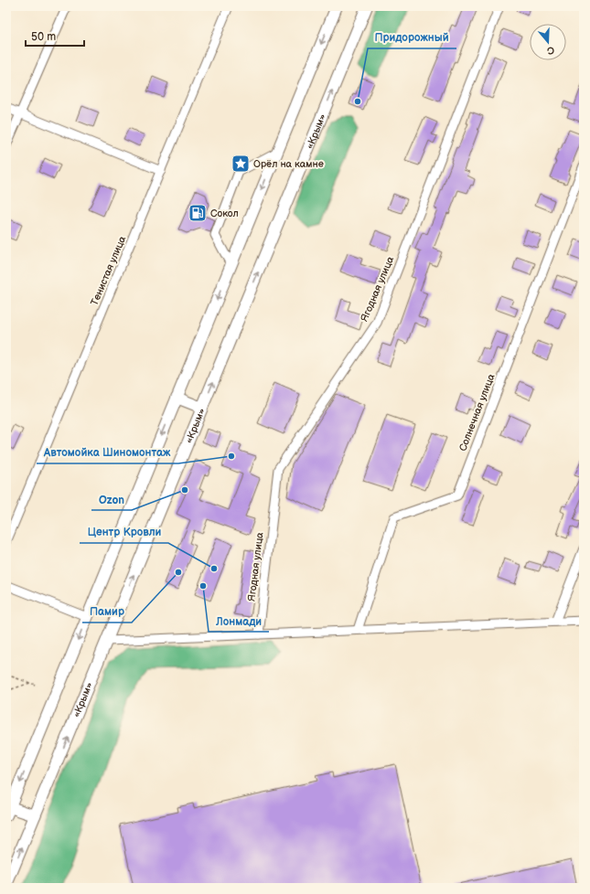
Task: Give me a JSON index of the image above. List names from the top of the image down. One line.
{"streets":{"main road":["«Крым»"],"street":["Тенистая улица","Ягодная улица","Солнечная улица"]},"places":{"other":["Придорожный","Автомойка Шиномонтаж","Ozon","Центр Кровли","Памир","Лонмади"],"place":["Орёл на камне"],"fuel station":["Сокол"]},"scale_bar":"50 m","north":"bottom"}
